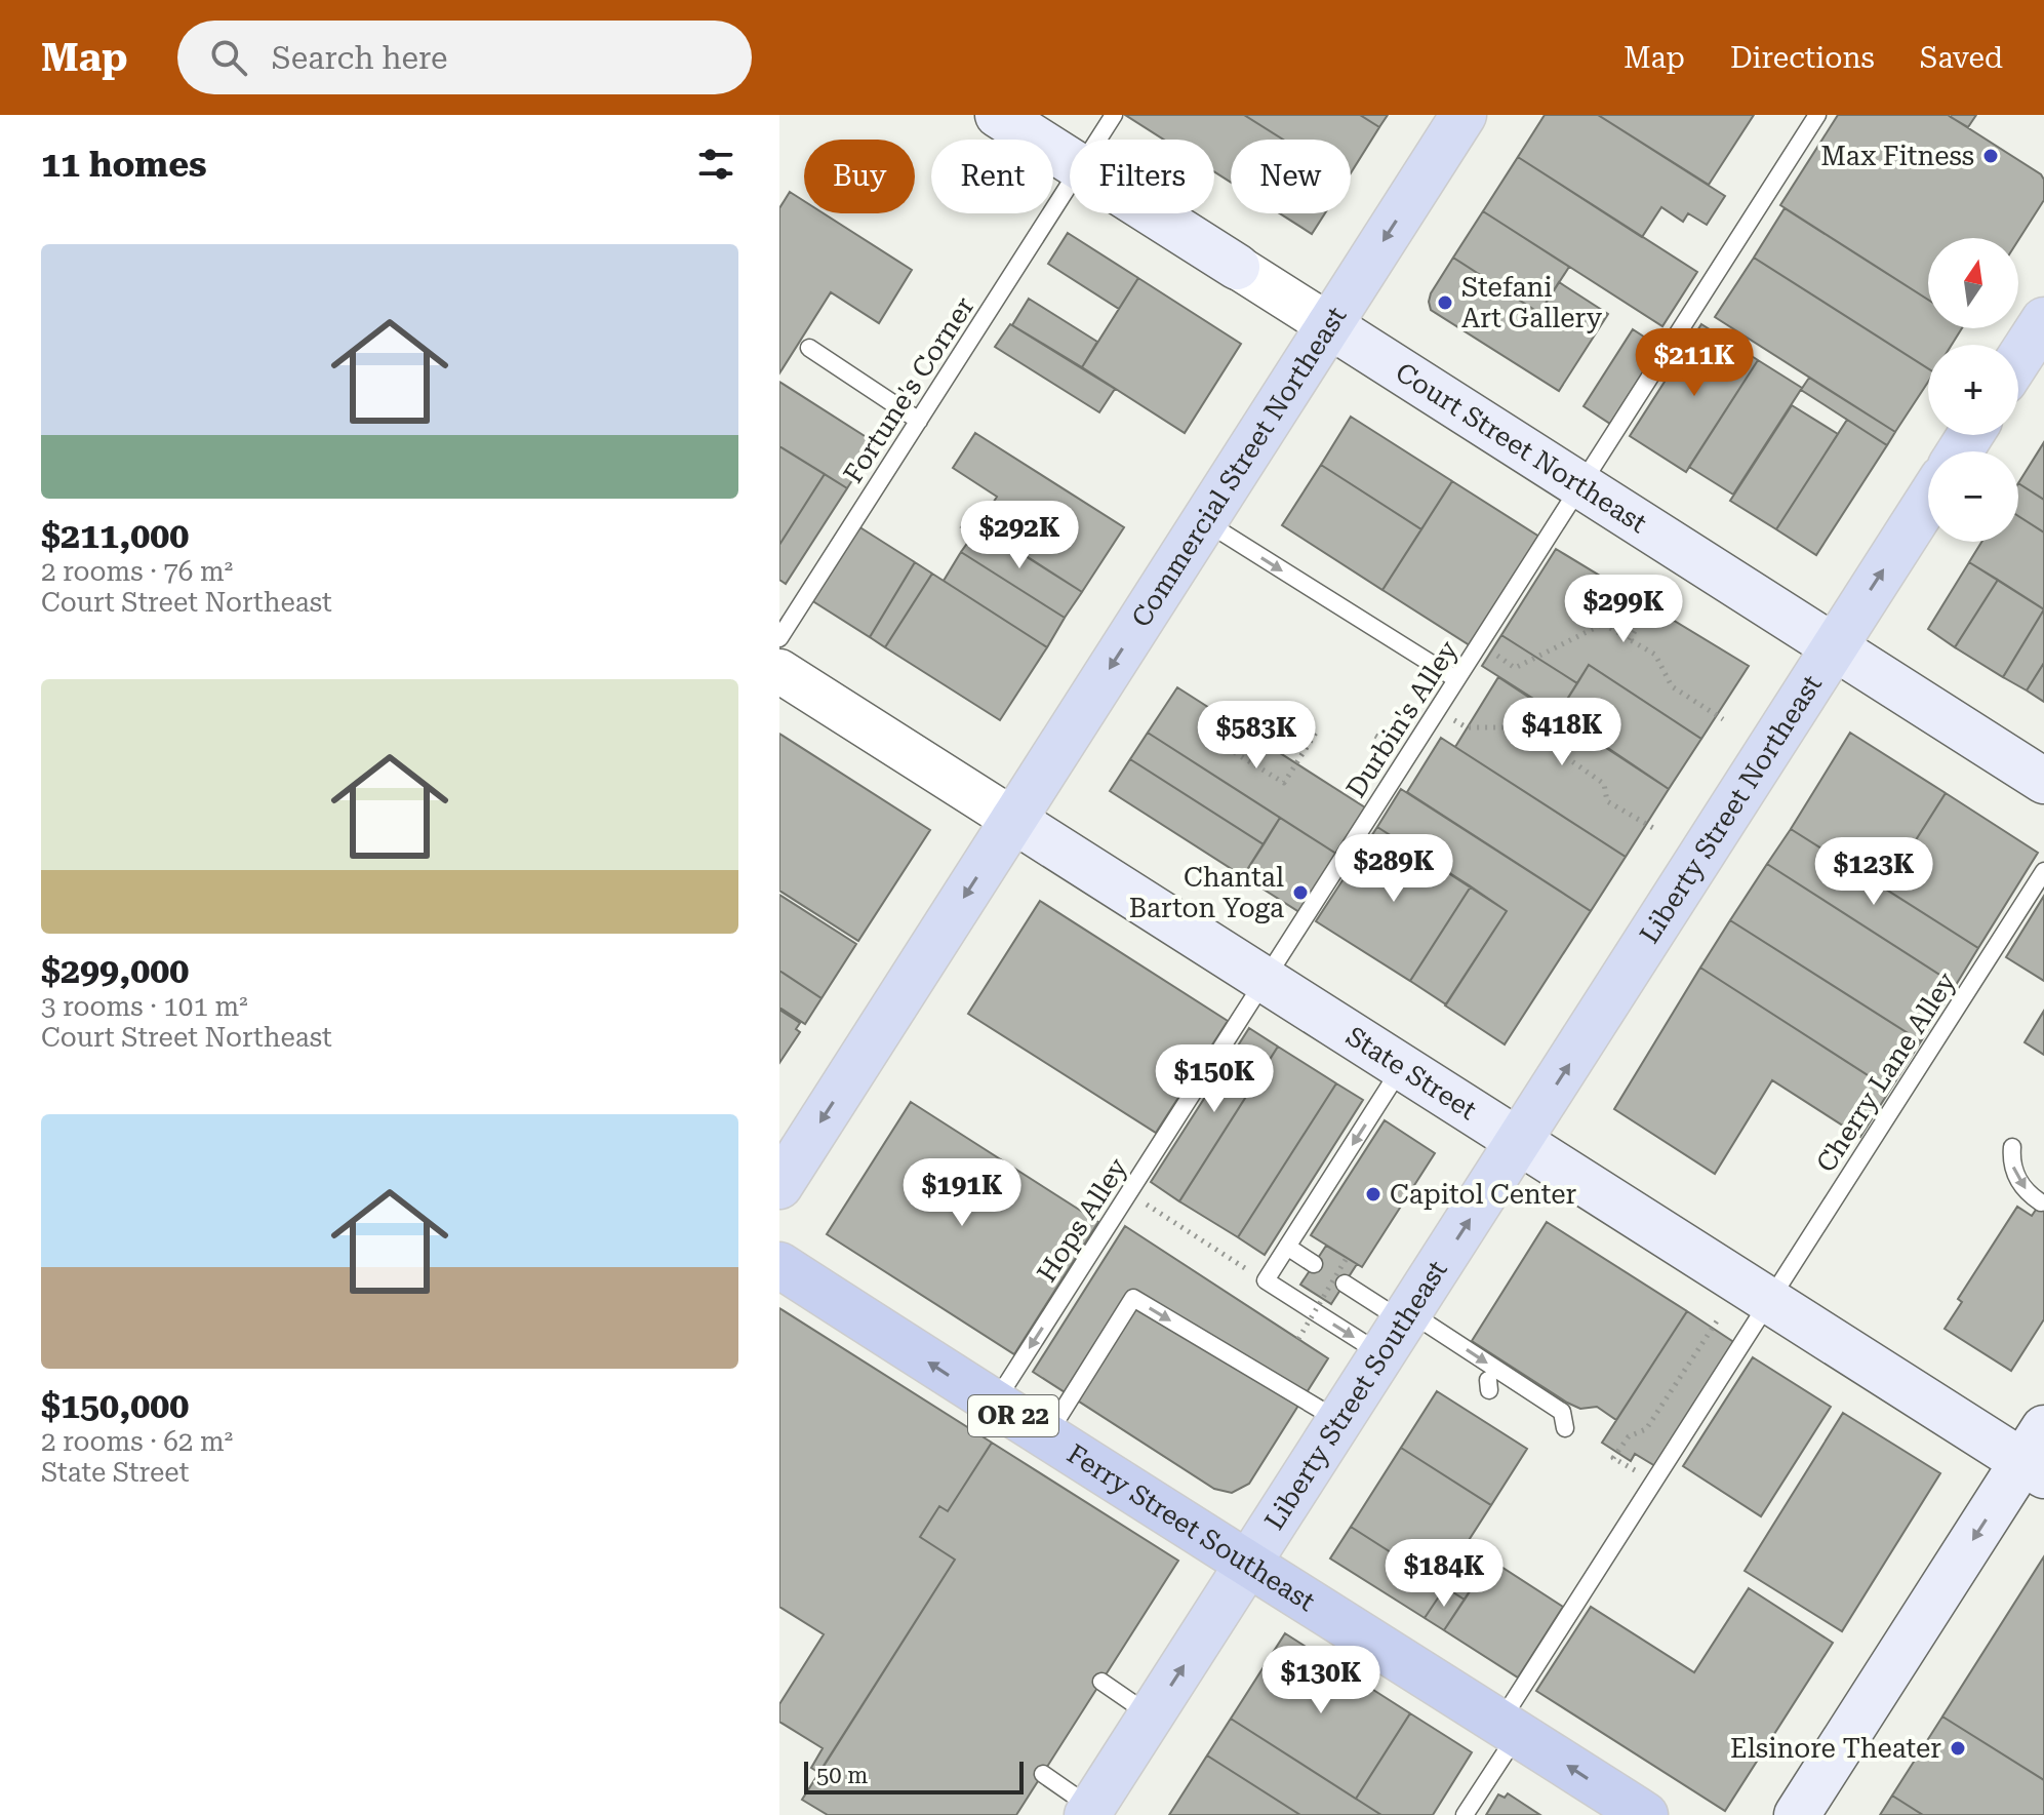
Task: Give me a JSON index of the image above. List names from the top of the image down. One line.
{"streets":{"highway":["OR 22","Ferry Street Southeast"],"main road":["Court Street Northeast","Commercial Street Northeast","Liberty Street Northeast","State Street","Liberty Street Southeast"],"lane":["Fortune's Corner","Durbin's Alley","Cherry Lane Alley","Hops Alley"]},"crossings":[["Court Street Northeast","Commercial Street Northeast"],["Court Street Northeast","Durbin's Alley"],["Court Street Northeast","Liberty Street Northeast"],["Commercial Street Northeast","State Street"],["Durbin's Alley","State Street"],["Durbin's Alley","Hops Alley"],["Liberty Street Northeast","State Street"],["Liberty Street Northeast","Liberty Street Southeast"],["Cherry Lane Alley","State Street"],["Cherry Lane Alley","Ferry Street Southeast"],["State Street","Hops Alley"],["State Street","Liberty Street Southeast"],["Hops Alley","Ferry Street Southeast"],["Liberty Street Southeast","Ferry Street Southeast"]],"one_way":["Commercial Street Northeast","Liberty Street Northeast","Hops Alley","Liberty Street Southeast","Ferry Street Southeast"],"places":["Max Fitness","Stefani Art Gallery","Chantal Barton Yoga","Capitol Center","Elsinore Theater"],"scale_bar":"50 m","north":"top","page":{"header":"Map","search":"Search here","nav":["Map","Directions","Saved"],"heading":"11 homes","chip":["Buy","Rent","Filters","New"],"list":[{"name":"$211,000","note":"2 rooms · 76 m² · Court Street Northeast"},{"name":"$299,000","note":"3 rooms · 101 m² · Court Street Northeast"},{"name":"$150,000","note":"2 rooms · 62 m² · State Street"}],"map_buttons":["+","−"],"price":["$211K","$292K","$299K","$418K","$583K","$289K","$123K","$150K","$191K","$184K","$130K"],"scale":"50 m"}}
